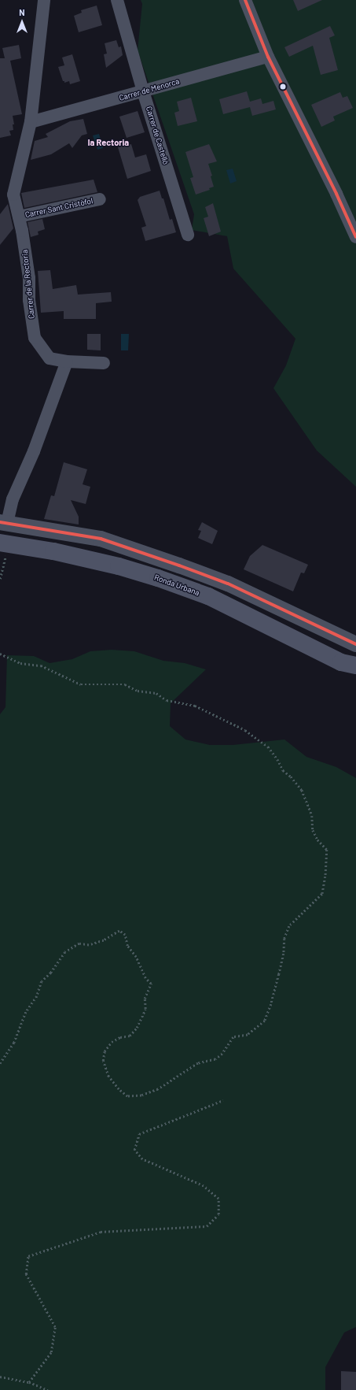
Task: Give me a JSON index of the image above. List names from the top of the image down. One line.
{"streets":{"main road":["Ronda Urbana"],"street":["Carrer de Menorca","Carrer de Castelló","Carrer Sant Cristòfol","Carrer de la Rectoria"]},"crossings":[["Carrer de Menorca","Carrer de Castelló"],["Carrer de Menorca","Carrer de la Rectoria"],["Carrer Sant Cristòfol","Carrer de la Rectoria"]],"districts":["la Rectoria"],"north":"top"}
